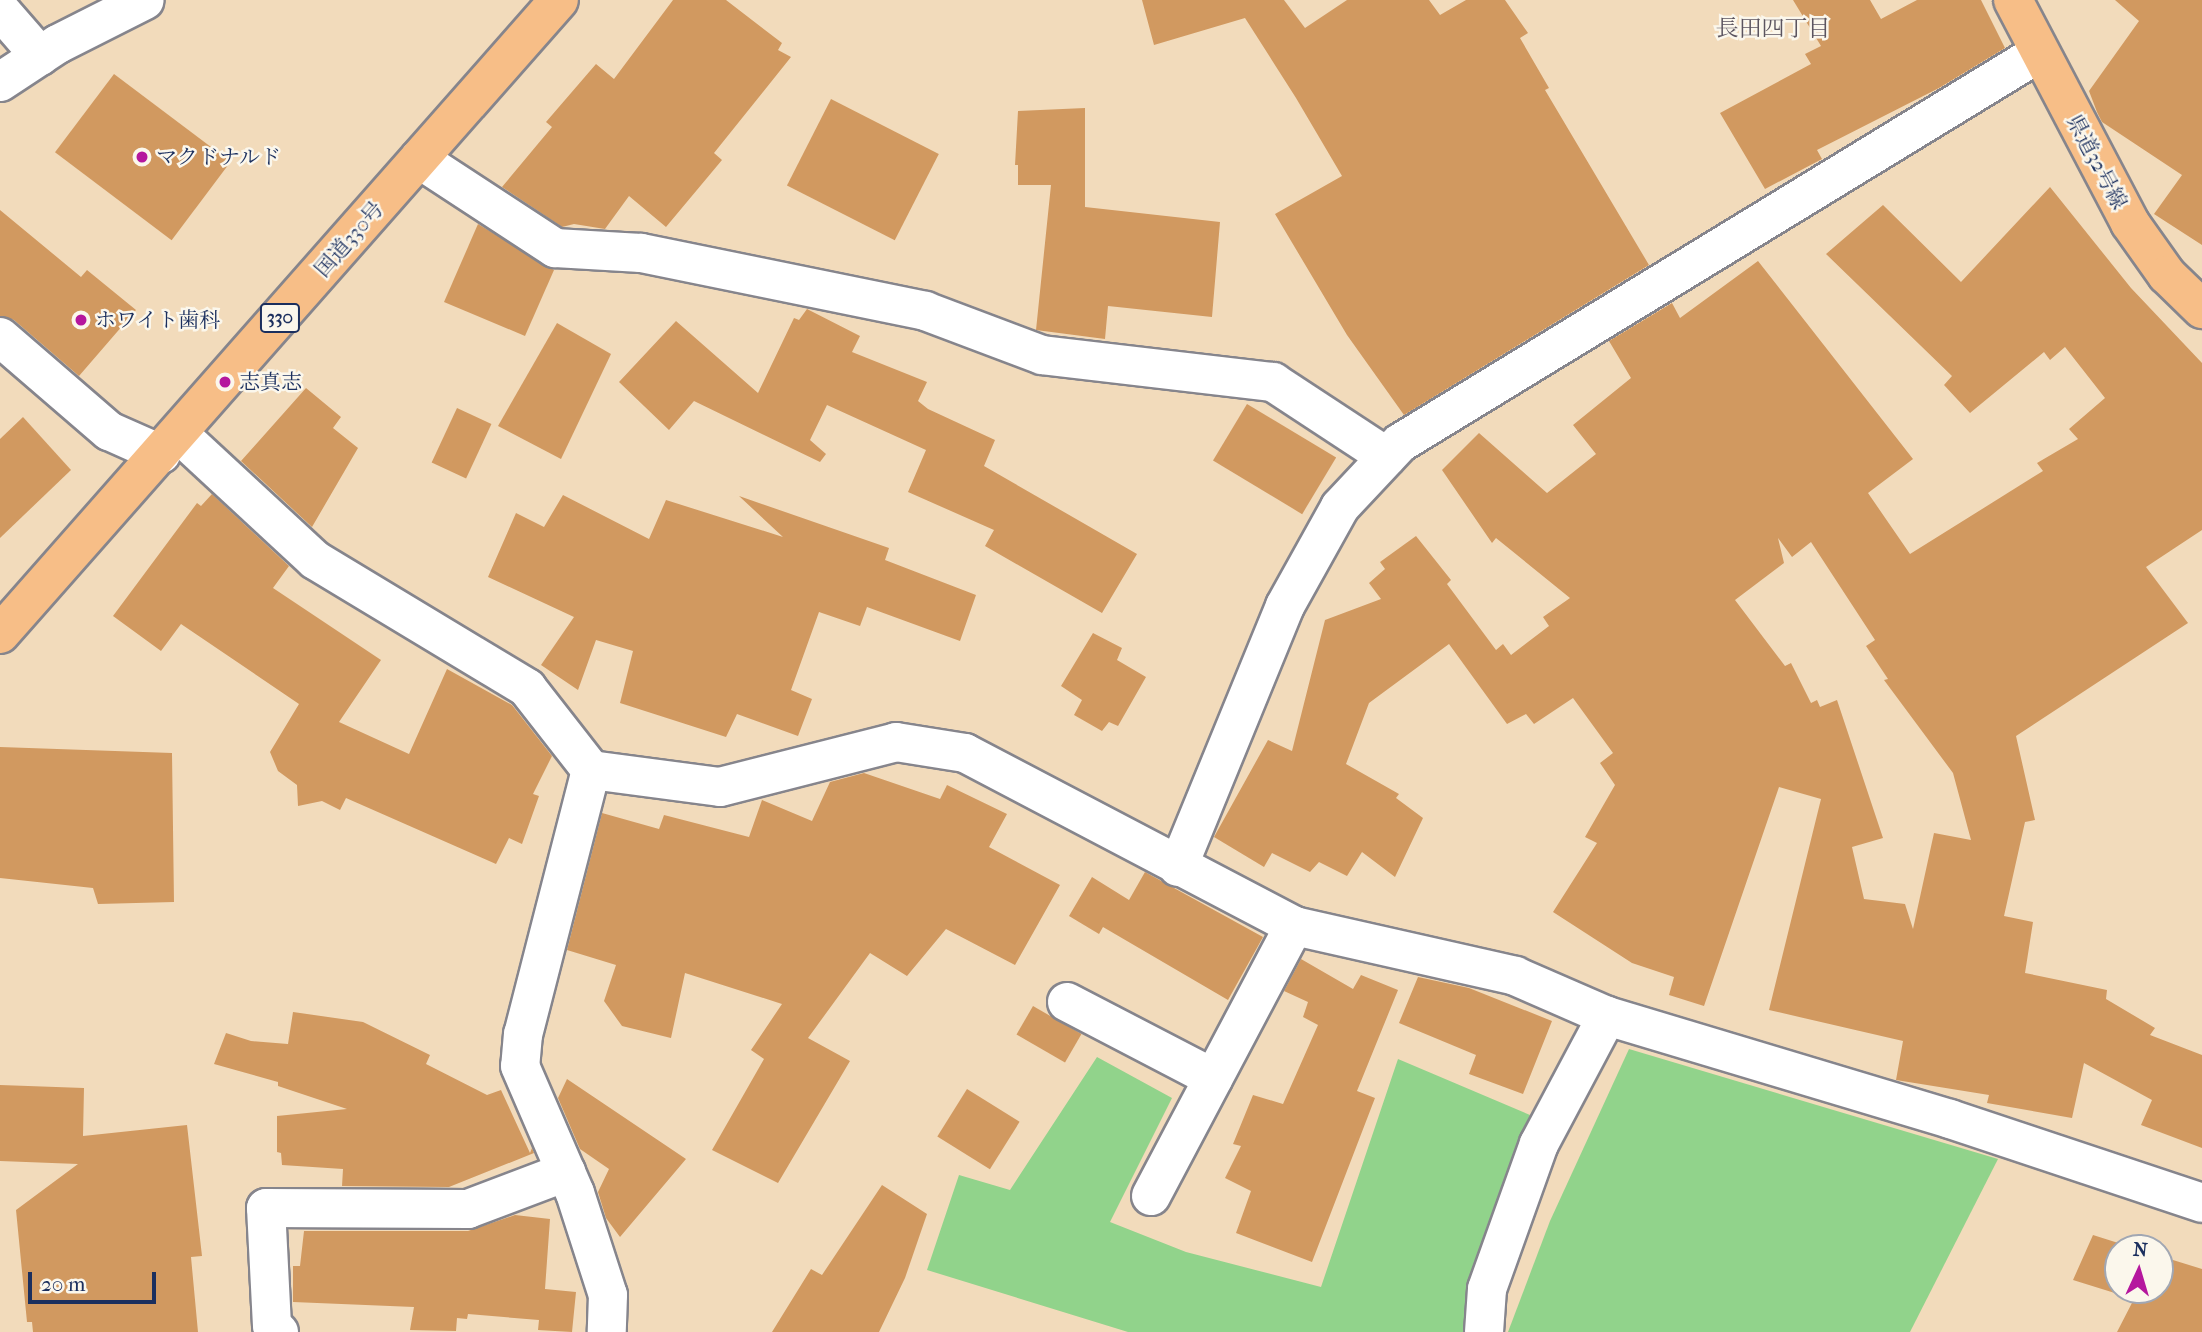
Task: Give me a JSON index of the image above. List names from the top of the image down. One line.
{"streets":{"main road":["県道32号線","国道330号","330"]},"districts":["長田四丁目"],"places":["マクドナルド","ホワイト歯科","志真志"],"scale_bar":"20 m","north":"top"}
